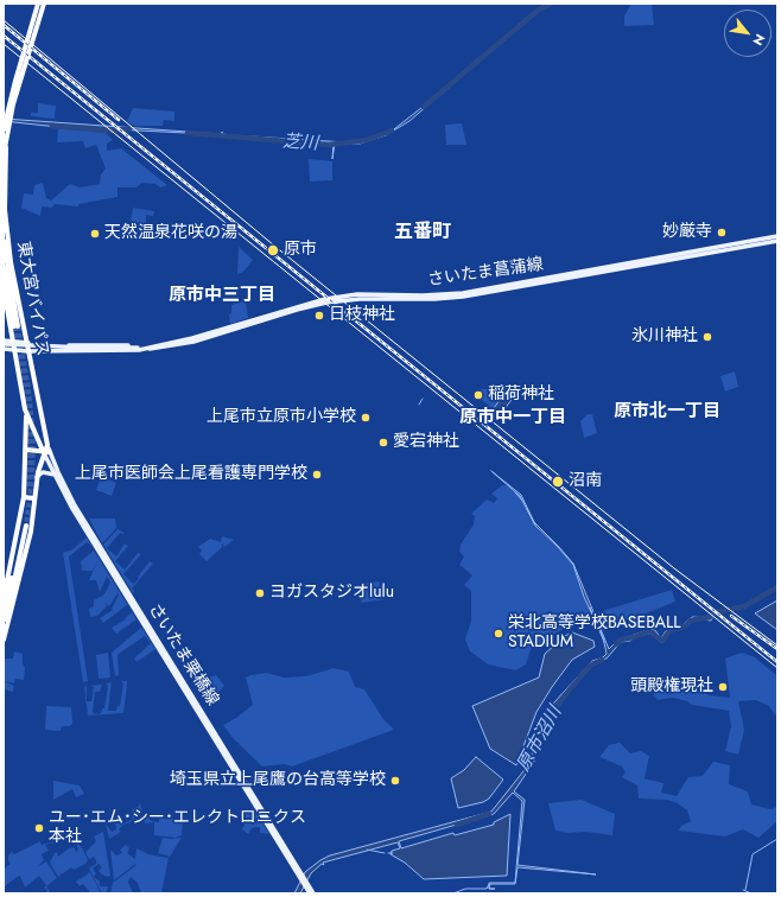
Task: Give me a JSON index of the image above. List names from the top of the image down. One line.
{"streets":{"highway":["東大宮バイパス"],"main road":["さいたま菖蒲線","さいたま栗橋線"]},"crossings":[["東大宮バイパス","さいたま栗橋線"]],"districts":["五番町","原市中三丁目","原市北一丁目","原市中一丁目"],"water":["芝川","原市沼川"],"places":["妙厳寺","天然温泉花咲の湯","原市","日枝神社","氷川神社","稲荷神社","上尾市立原市小学校","愛宕神社","上尾市医師会上尾看護専門学校","沼南","ヨガスタジオlulu","栄北高等学校BASEBALL STADIUM","頭殿権現社","埼玉県立上尾鷹の台高等学校","ユー･エム･シー･エレクトロニクス 本社"],"north":"bottom right"}
